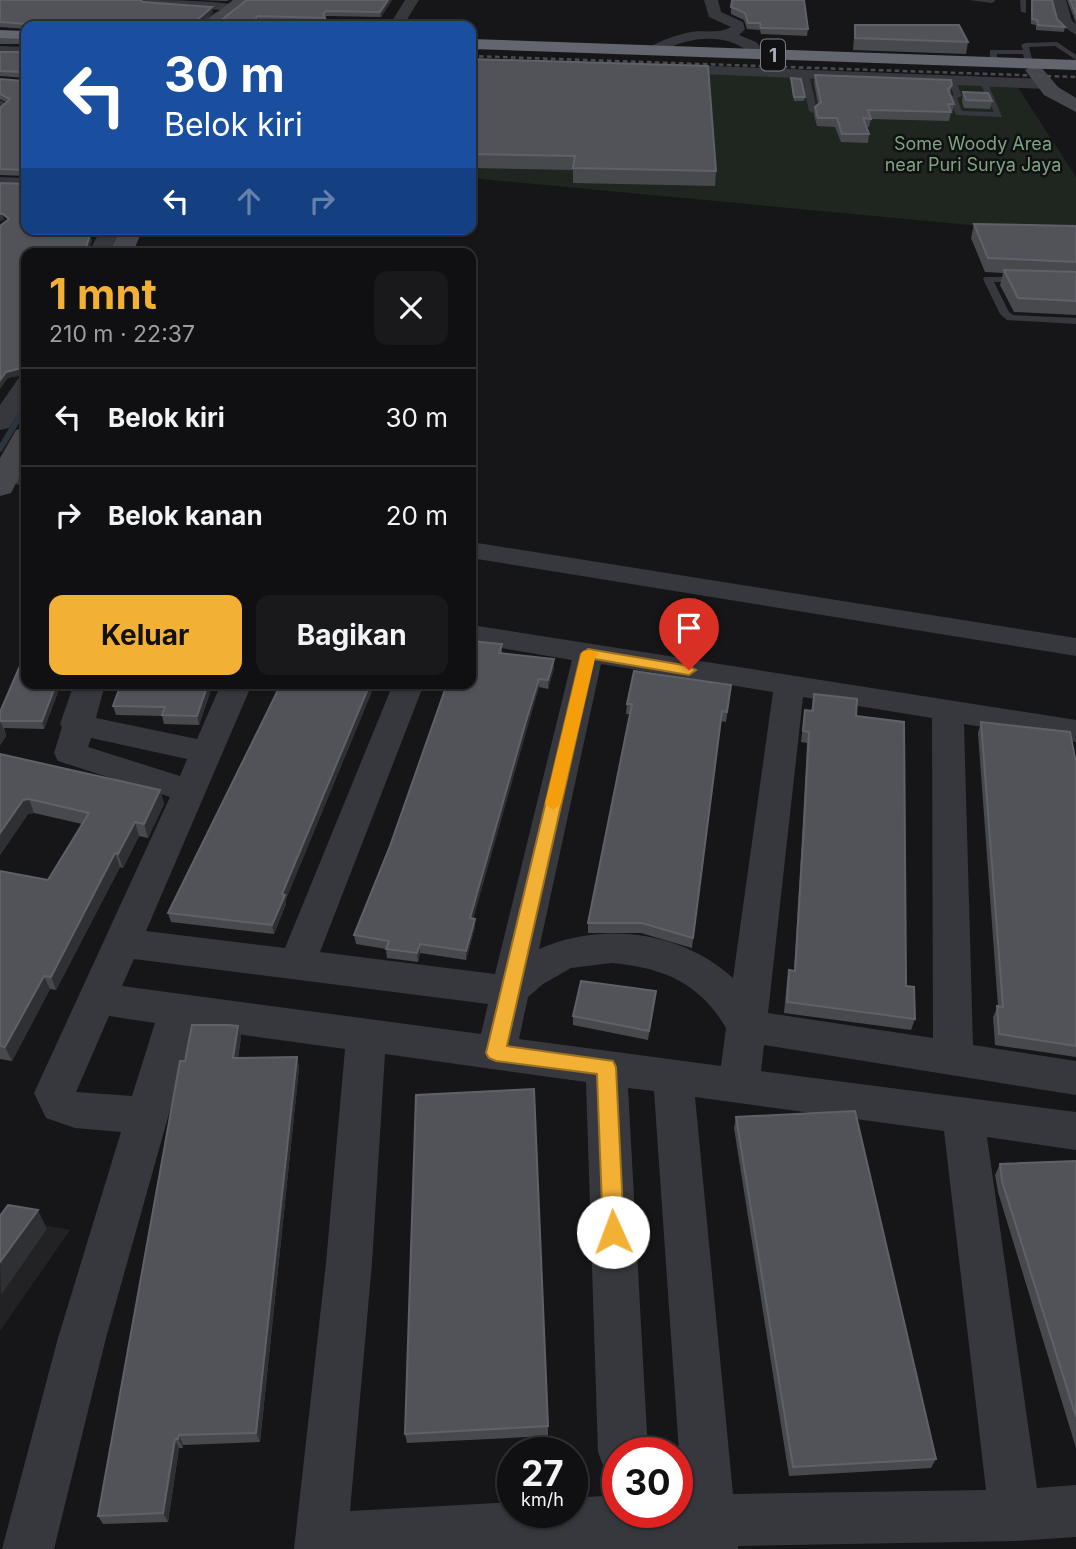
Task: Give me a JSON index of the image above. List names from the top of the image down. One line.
{"streets":{"highway":["1"]},"parks":["Some Woody Area near Puri Surya Jaya"],"page":{"turn":["30 m","Belok kiri"],"heading":["1 mnt","210 m · 22:37"],"list":[{"name":"Belok kiri","value":"30 m"},{"name":"Belok kanan","value":"20 m"}],"buttons":["Keluar","Bagikan"],"speed":"27 km/h","limit":"30"}}
